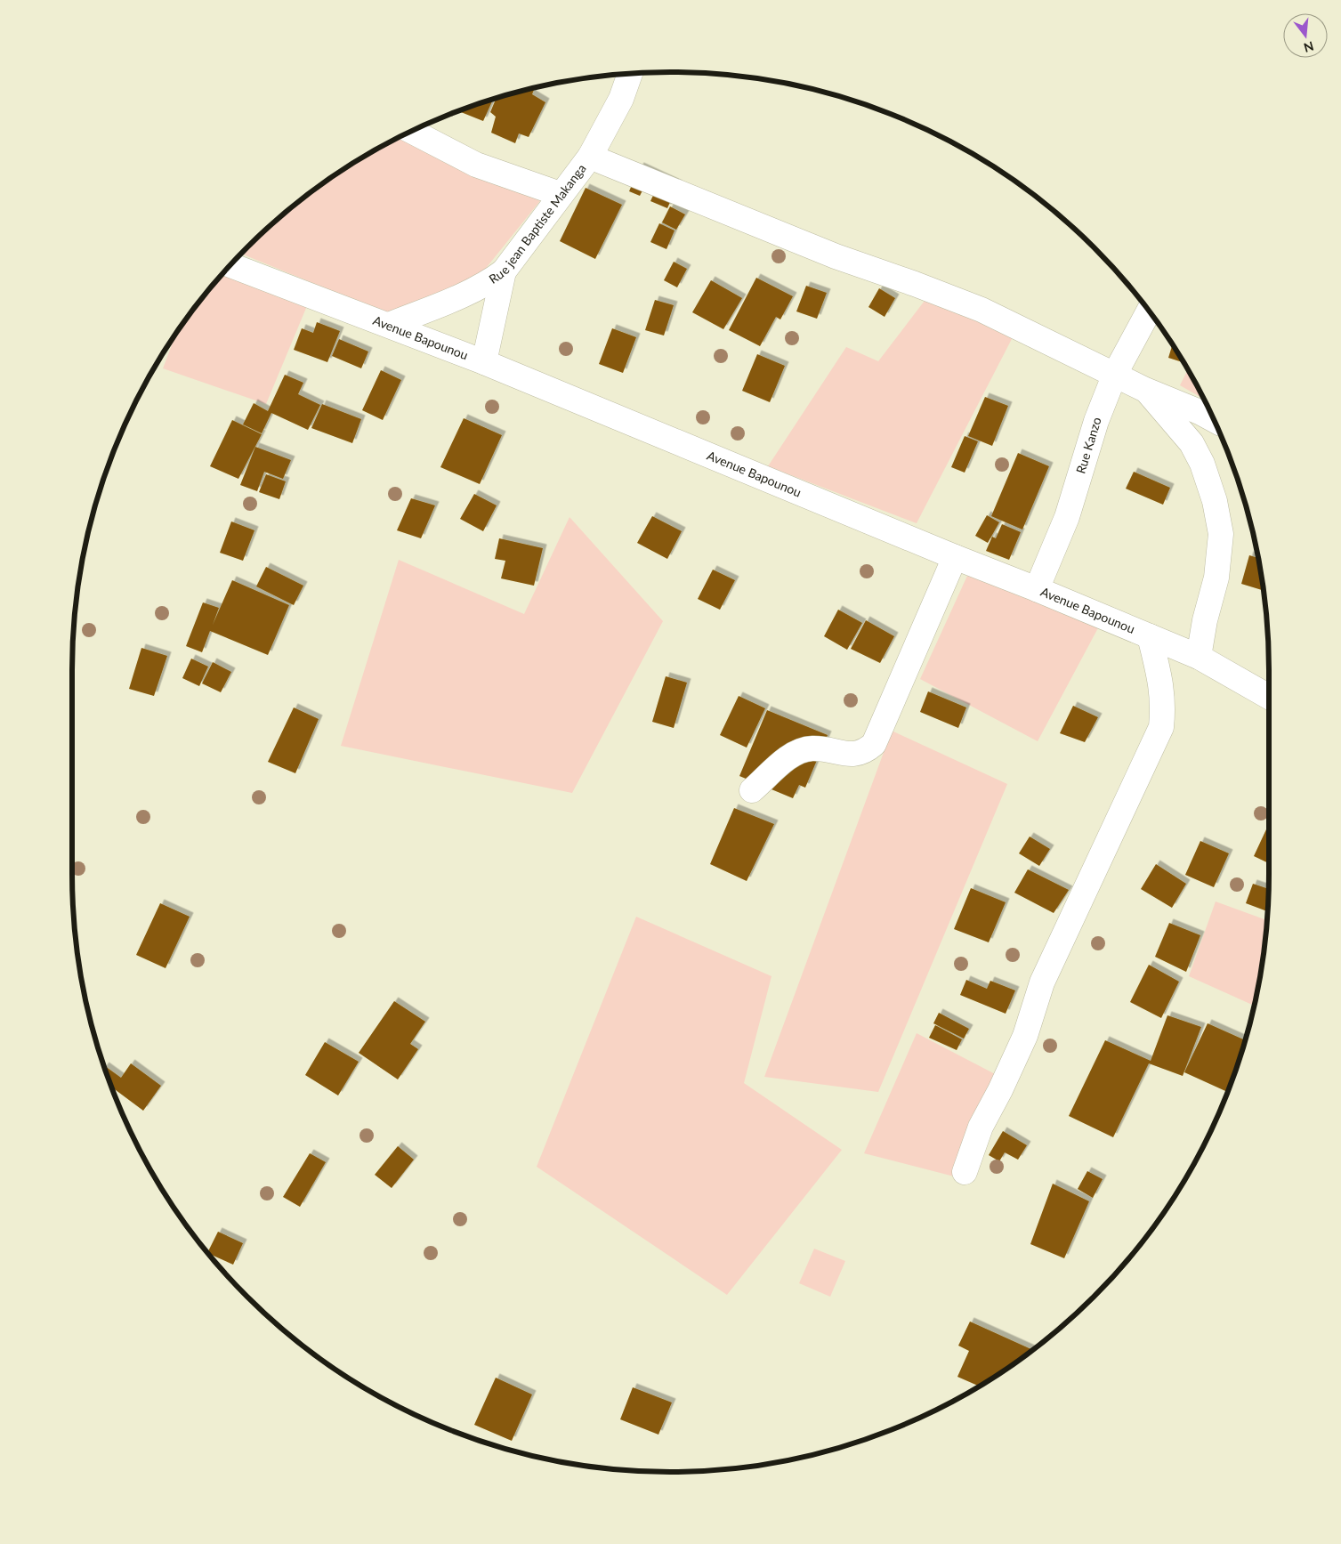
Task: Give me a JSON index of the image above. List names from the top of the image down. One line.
{"streets":{"street":["Rue jean Baptiste Makanga","Avenue Bapounou","Rue Kanzo"]},"crossings":[["Rue jean Baptiste Makanga","Avenue Bapounou"],["Avenue Bapounou","Rue Kanzo"]],"north":"bottom"}
